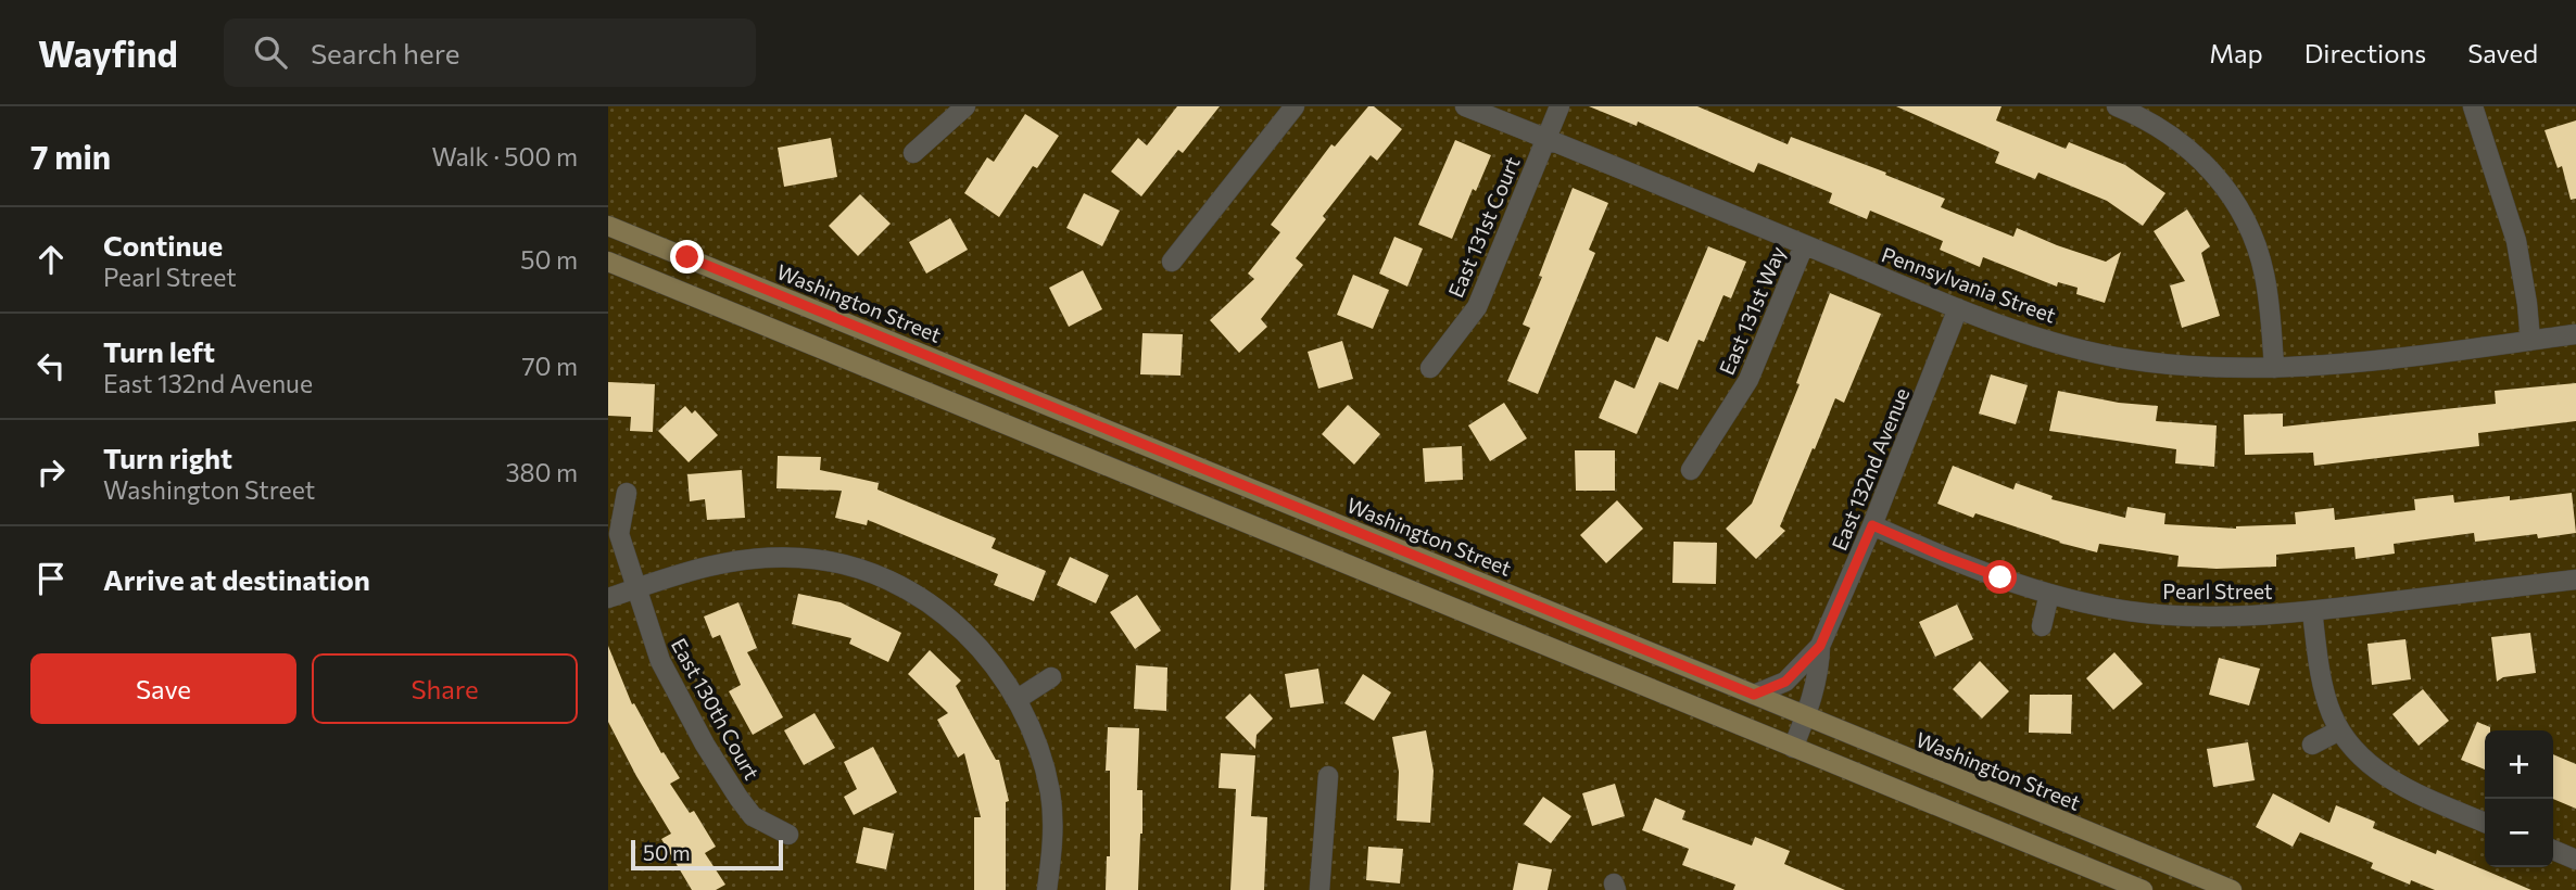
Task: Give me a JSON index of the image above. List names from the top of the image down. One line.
{"streets":{"main road":["Washington Street"],"street":["East 131st Court","Pennsylvania Street","East 131st Way","East 132nd Avenue","Pearl Street","East 130th Court"]},"crossings":[["East 131st Court","Pennsylvania Street"],["Pennsylvania Street","East 131st Way"],["Pennsylvania Street","East 132nd Avenue"],["Washington Street","East 132nd Avenue"],["East 132nd Avenue","Pearl Street"]],"scale_bar":"50 m","page":{"header":"Wayfind","search":"Search here","nav":["Map","Directions","Saved"],"heading":["7 min","Walk · 500 m"],"list":[["Continue","Pearl Street","50 m"],["Turn left","East 132nd Avenue","70 m"],["Turn right","Washington Street","380 m"],"Arrive at destination"],"buttons":["Save","Share"],"map_buttons":["+","−"],"scale":"50 m"}}
